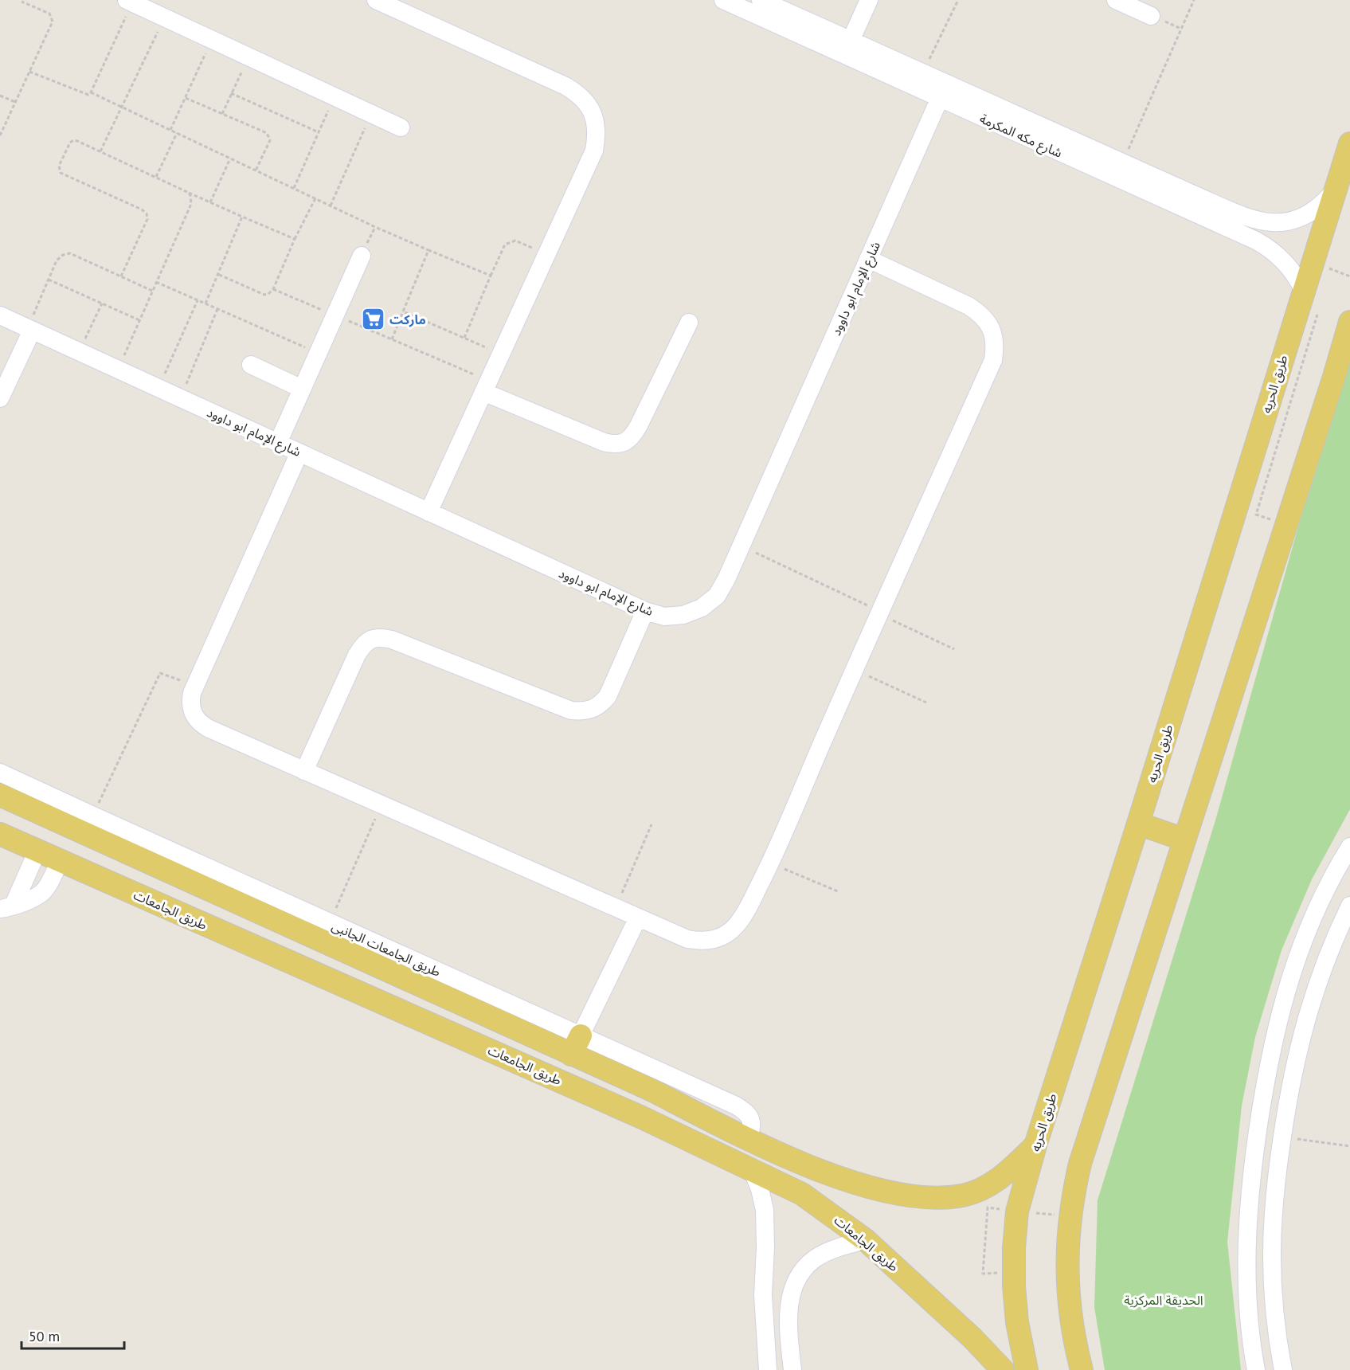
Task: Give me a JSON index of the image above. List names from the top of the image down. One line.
{"streets":{"main road":["طريق الحريه","طريق الجامعات"],"street":["شارع مكه المكرمة","شارع الإمام ابو داوود","طريق الجامعات الجانبى"]},"crossings":[["شارع مكه المكرمة","شارع الإمام ابو داوود"],["شارع مكه المكرمة","طريق الحريه"]],"parks":["الحديقة المركزية"],"places":{"supermarket":["ماركت"]},"scale_bar":"50 m"}
